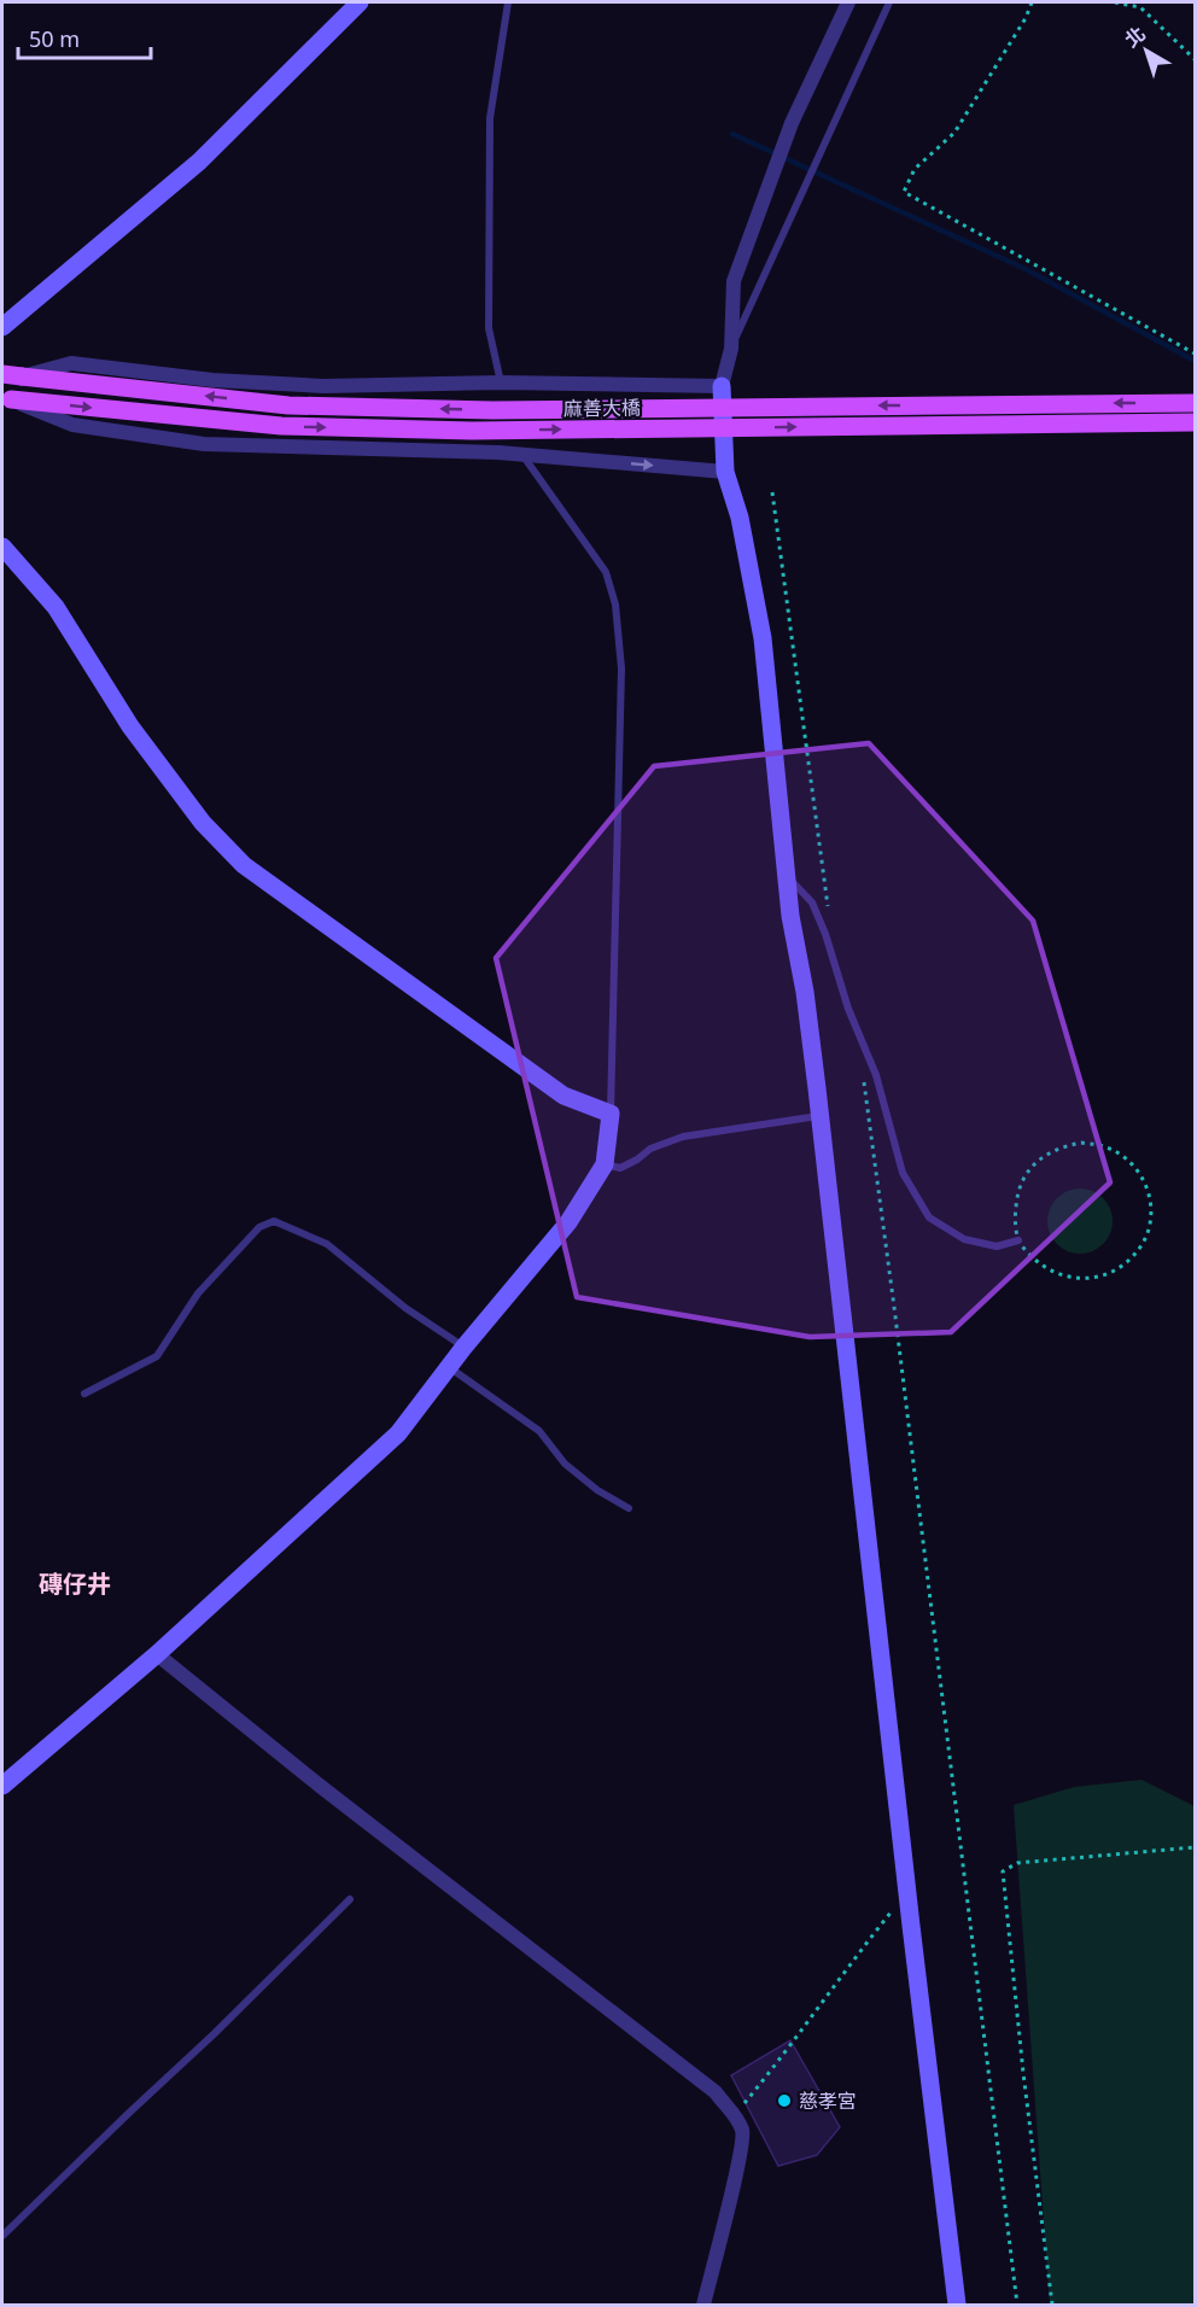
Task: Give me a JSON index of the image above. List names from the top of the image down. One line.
{"streets":{"main road":["麻善大橋"]},"districts":["磚仔井"],"places":["慈孝宮"],"scale_bar":"50 m","north":"top left"}
